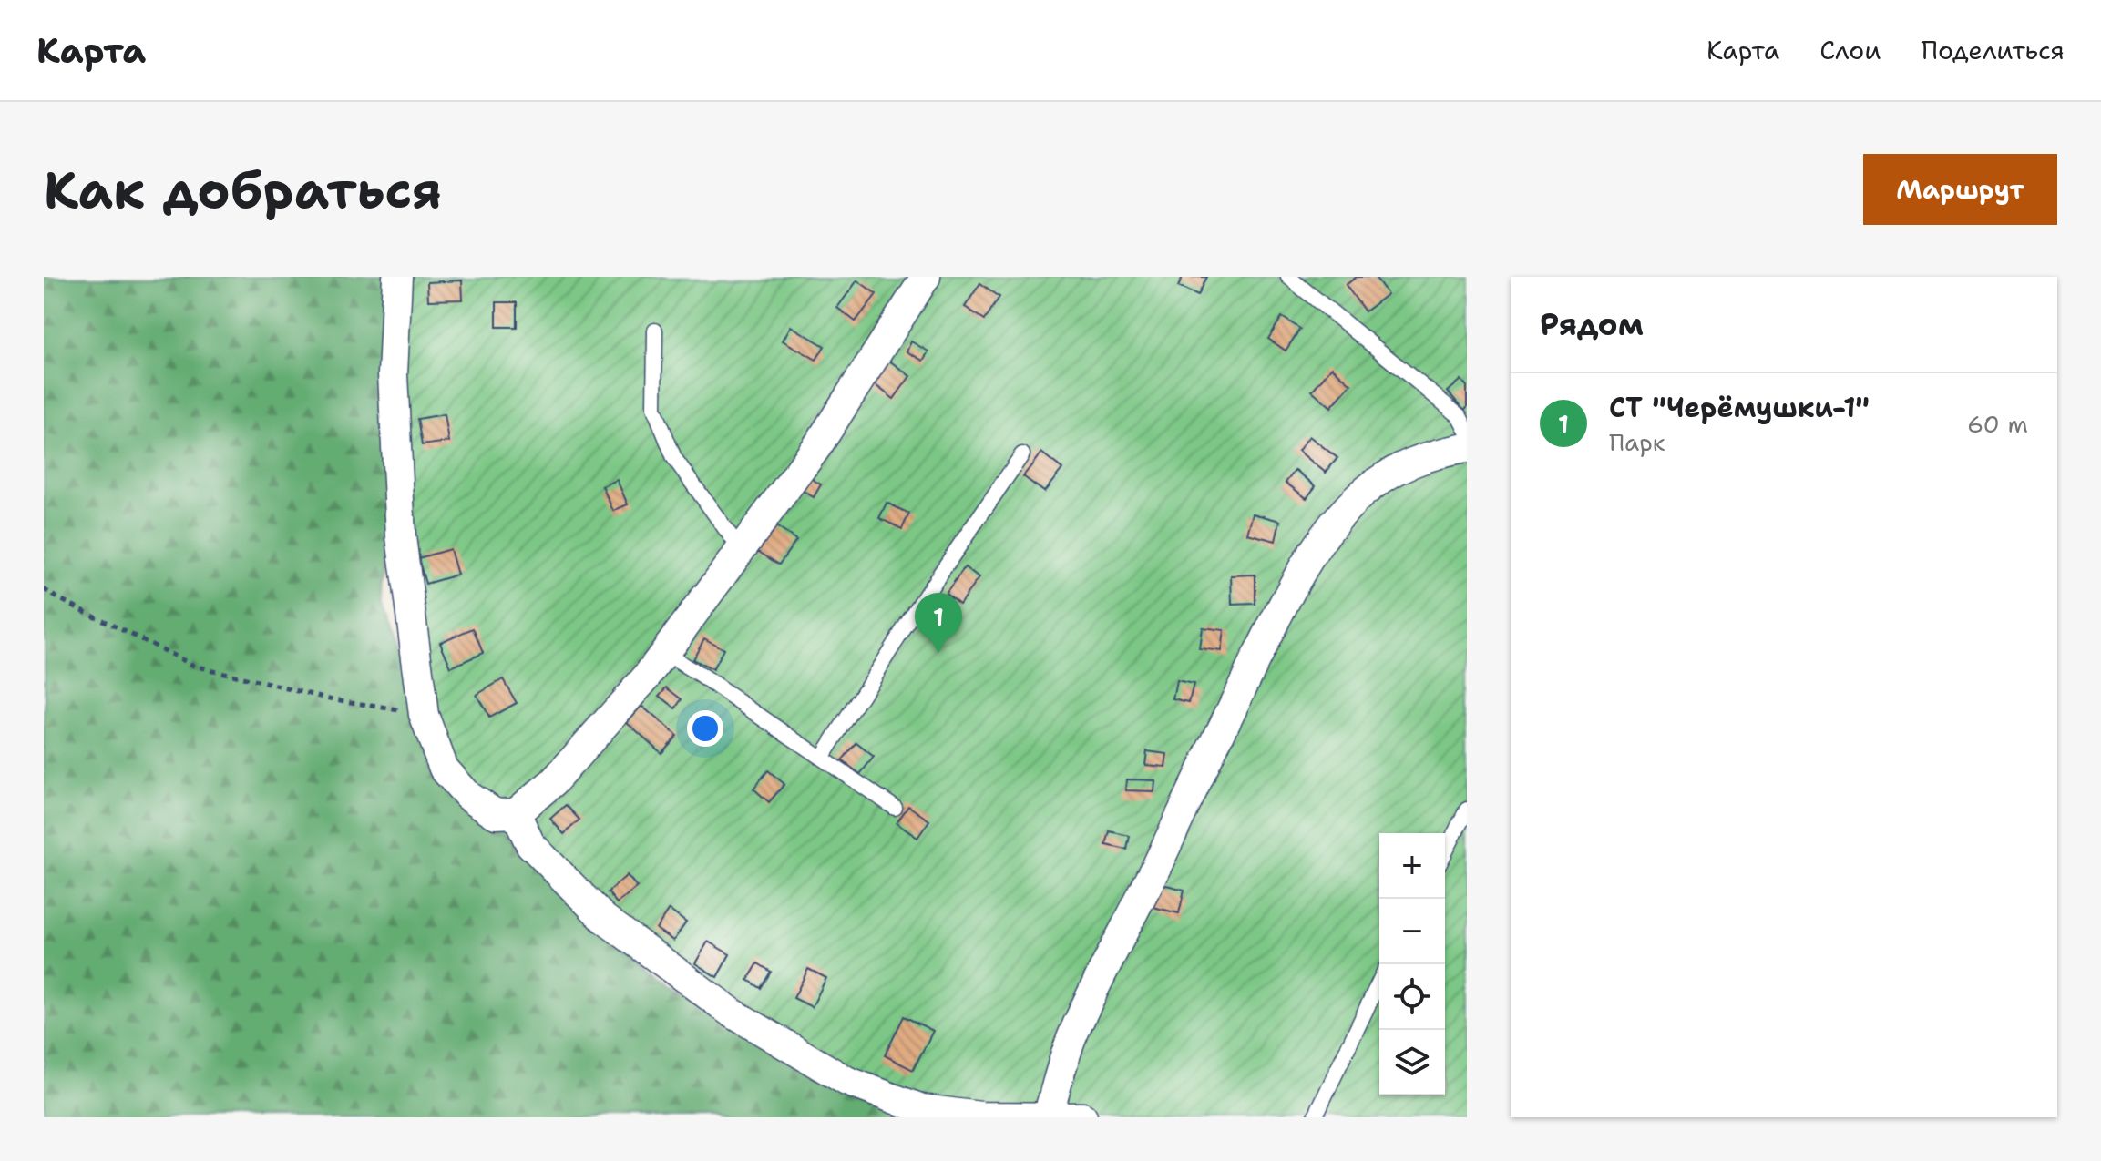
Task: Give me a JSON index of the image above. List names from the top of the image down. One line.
{"page":{"header":"Карта","nav":["Карта","Слои","Поделиться"],"buttons":"Маршрут","title":"Как добраться","heading":"Рядом","list":[{"mark":"1","name":"СТ \"Черёмушки-1\"","note":"Парк","value":"60 m"}],"pins":"1","map_buttons":["+","−"]}}
